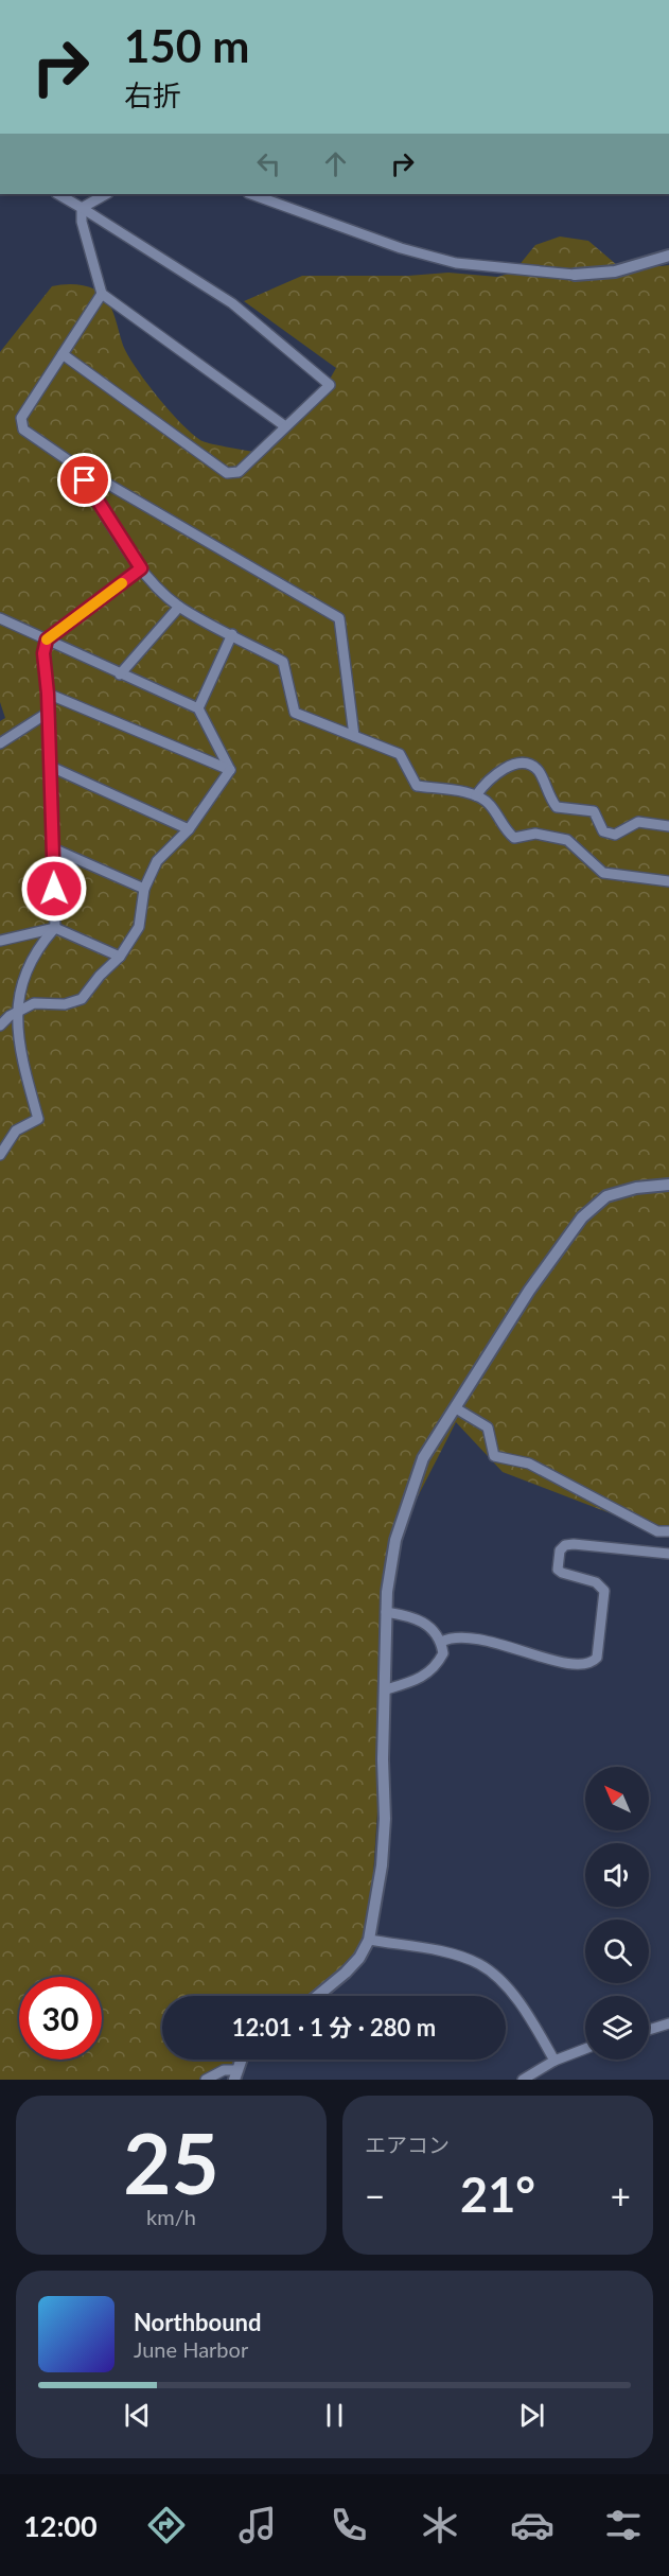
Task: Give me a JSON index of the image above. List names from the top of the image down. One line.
{"north":"top left","page":{"turn":["150 m","右折"],"limit":"30","trip":"12:01 · 1 分 · 280 m","tile":[["25","km/h"],"エアコン"],"heat":["−","21°","+"],"song":["Northbound","June Harbor"],"tabs":"12:00"}}
